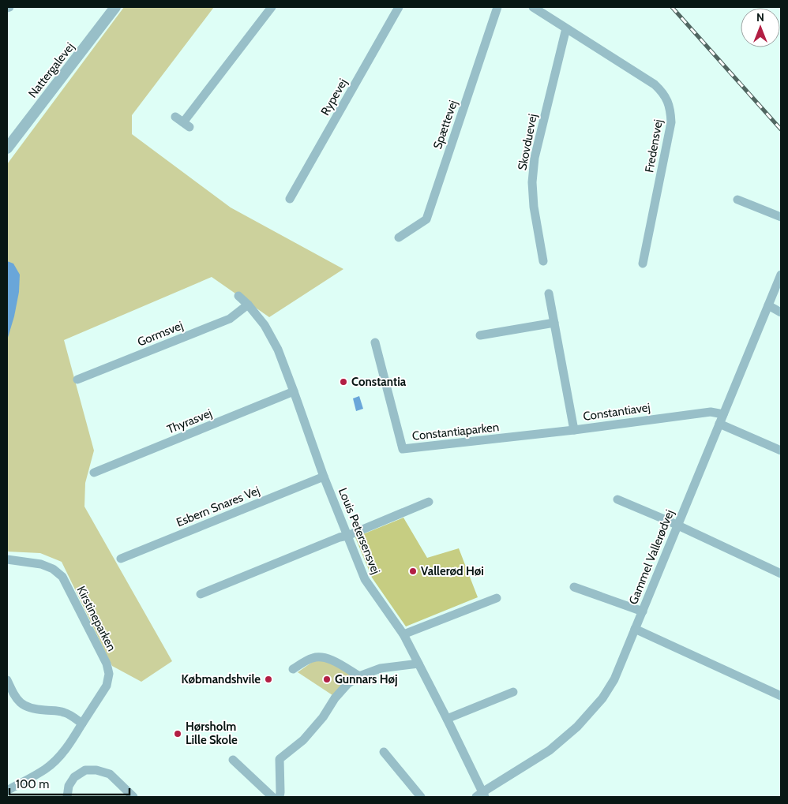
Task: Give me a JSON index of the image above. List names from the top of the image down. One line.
{"streets":{"street":["Nattergalevej","Rypevej","Spættevej","Skovduevej","Fredensvej","Gormsvej","Constantiavej","Thyrasvej","Constantiaparken","Esbern Snares Vej","Louis Petersensvej","Gammel Vallerødvej","Kirstineparken"]},"crossings":[["Skovduevej","Fredensvej"],["Gormsvej","Louis Petersensvej"],["Constantiavej","Constantiaparken"],["Constantiavej","Gammel Vallerødvej"],["Thyrasvej","Louis Petersensvej"],["Esbern Snares Vej","Louis Petersensvej"],["Louis Petersensvej","Gammel Vallerødvej"]],"places":["Constantia","Vallerød Høi","Købmandshvile","Gunnars Høj","Hørsholm Lille Skole"],"scale_bar":"100 m","north":"top"}
